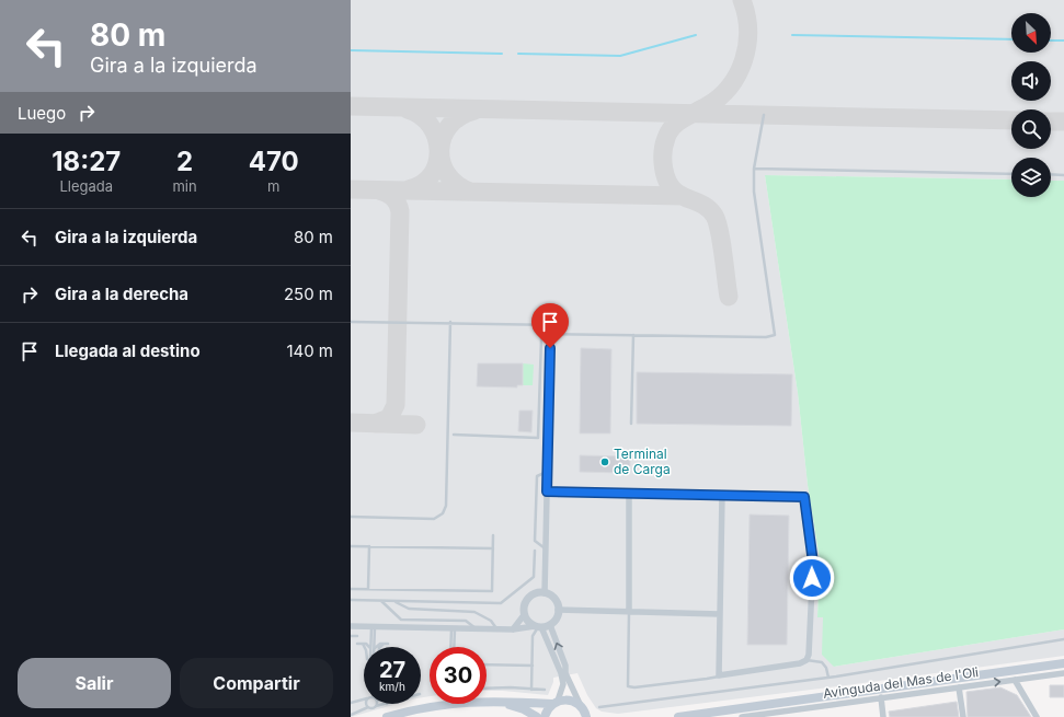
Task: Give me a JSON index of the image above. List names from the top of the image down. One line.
{"streets":{"street":["Avinguda del Mas de l'Oli"]},"places":["Terminal de Carga"],"north":"bottom right","page":{"turn":["80 m","Gira a la izquierda"],"then":"Luego","eta":["18:27","Llegada","2","min","470","m"],"list":[{"name":"Gira a la izquierda","value":"80 m"},{"name":"Gira a la derecha","value":"250 m"},{"name":"Llegada al destino","value":"140 m"}],"speed":"27 km/h","limit":"30","buttons":["Salir","Compartir"]}}
